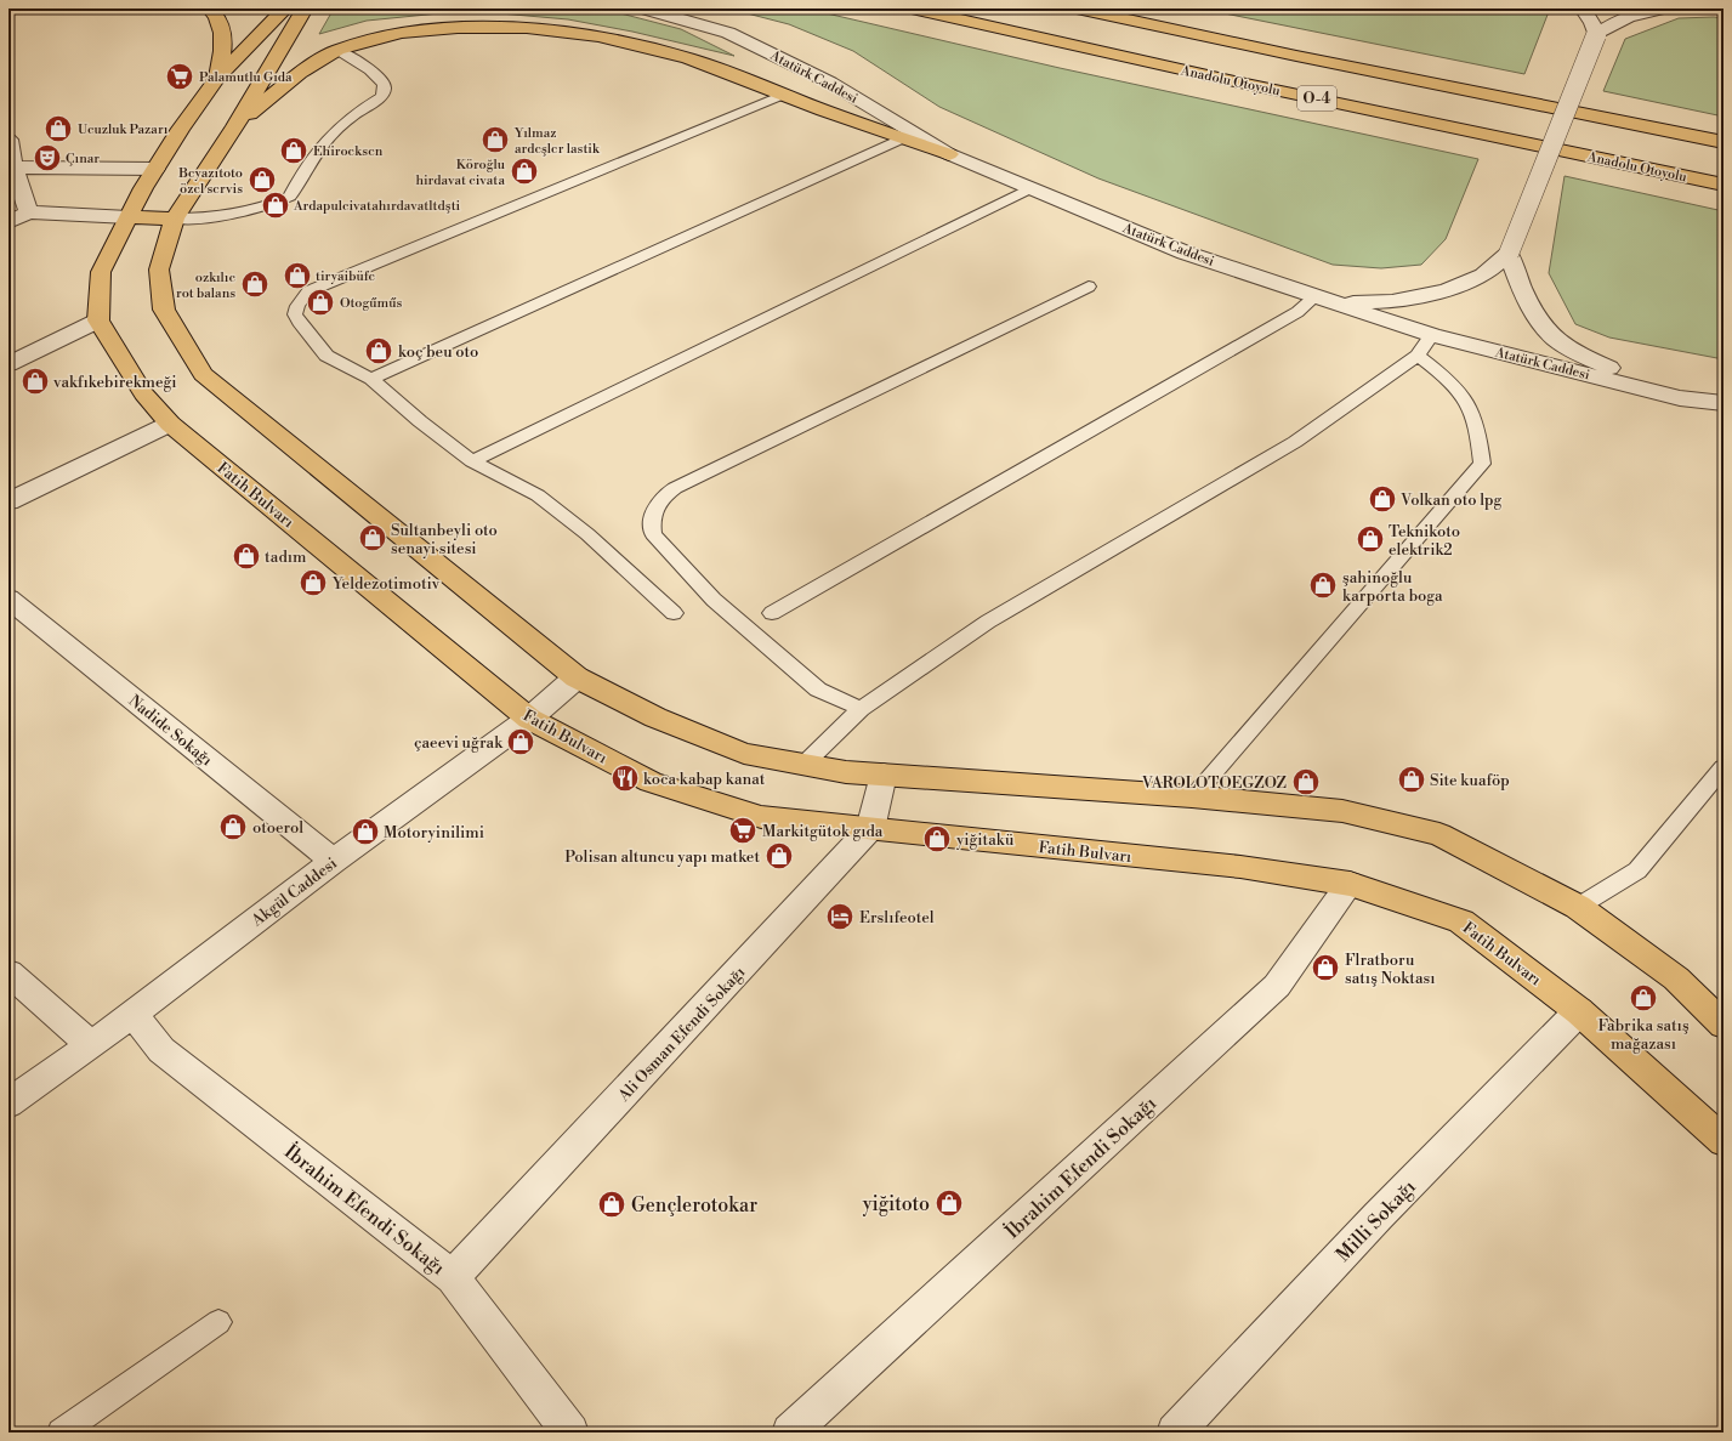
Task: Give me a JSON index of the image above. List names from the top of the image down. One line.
{"streets":{"main road":["Anadolu Otoyolu","O-4","Fatih Bulvarı"],"street":["Atatürk Caddesi","Nadide Sokağı","Akgül Caddesi","Ali Osman Efendi Sokağı","İbrahim Efendi Sokağı","Milli Sokağı"]},"crossings":[["Fatih Bulvarı","Akgül Caddesi"],["Fatih Bulvarı","Ali Osman Efendi Sokağı"],["Fatih Bulvarı","İbrahim Efendi Sokağı"],["Fatih Bulvarı","Milli Sokağı"],["Nadide Sokağı","Akgül Caddesi"],["Akgül Caddesi","İbrahim Efendi Sokağı"],["Ali Osman Efendi Sokağı","İbrahim Efendi Sokağı"]],"places":{"supermarket":["Palamutlu Gıda","Markitgütok gıda"],"shop":["Ucuzluk Pazarı","Yılmaz ardeşler lastik","Ehiroeksen","Köroğlu hirdavat civata","Beyazıtoto özel servis","Ardapulcivatahırdavatltdşti","tiryaibüfe","ozkılıc rot balans","Otogűműs","koç beu oto","vakfıkebirekmeği","Volkan oto lpg","Sultanbeyli oto senayi sitesi","Teknikoto elektrik2","tadım","Yeldezotimotiv","şahinoğlu karporta boga","çaeevi uğrak","Site kuaföp","VAROLOTOEGZOZ","otoerol","Motoryinilimi","yiğitakü","Polisan altuncu yapı matket","Flratboru satış Noktası","Fabrika satış mağazası","yiğitoto","Gençlerotokar"],"theatre":["Çınar"],"restaurant":["koca kabap kanat"],"hotel":["Erslıfeotel"]}}
